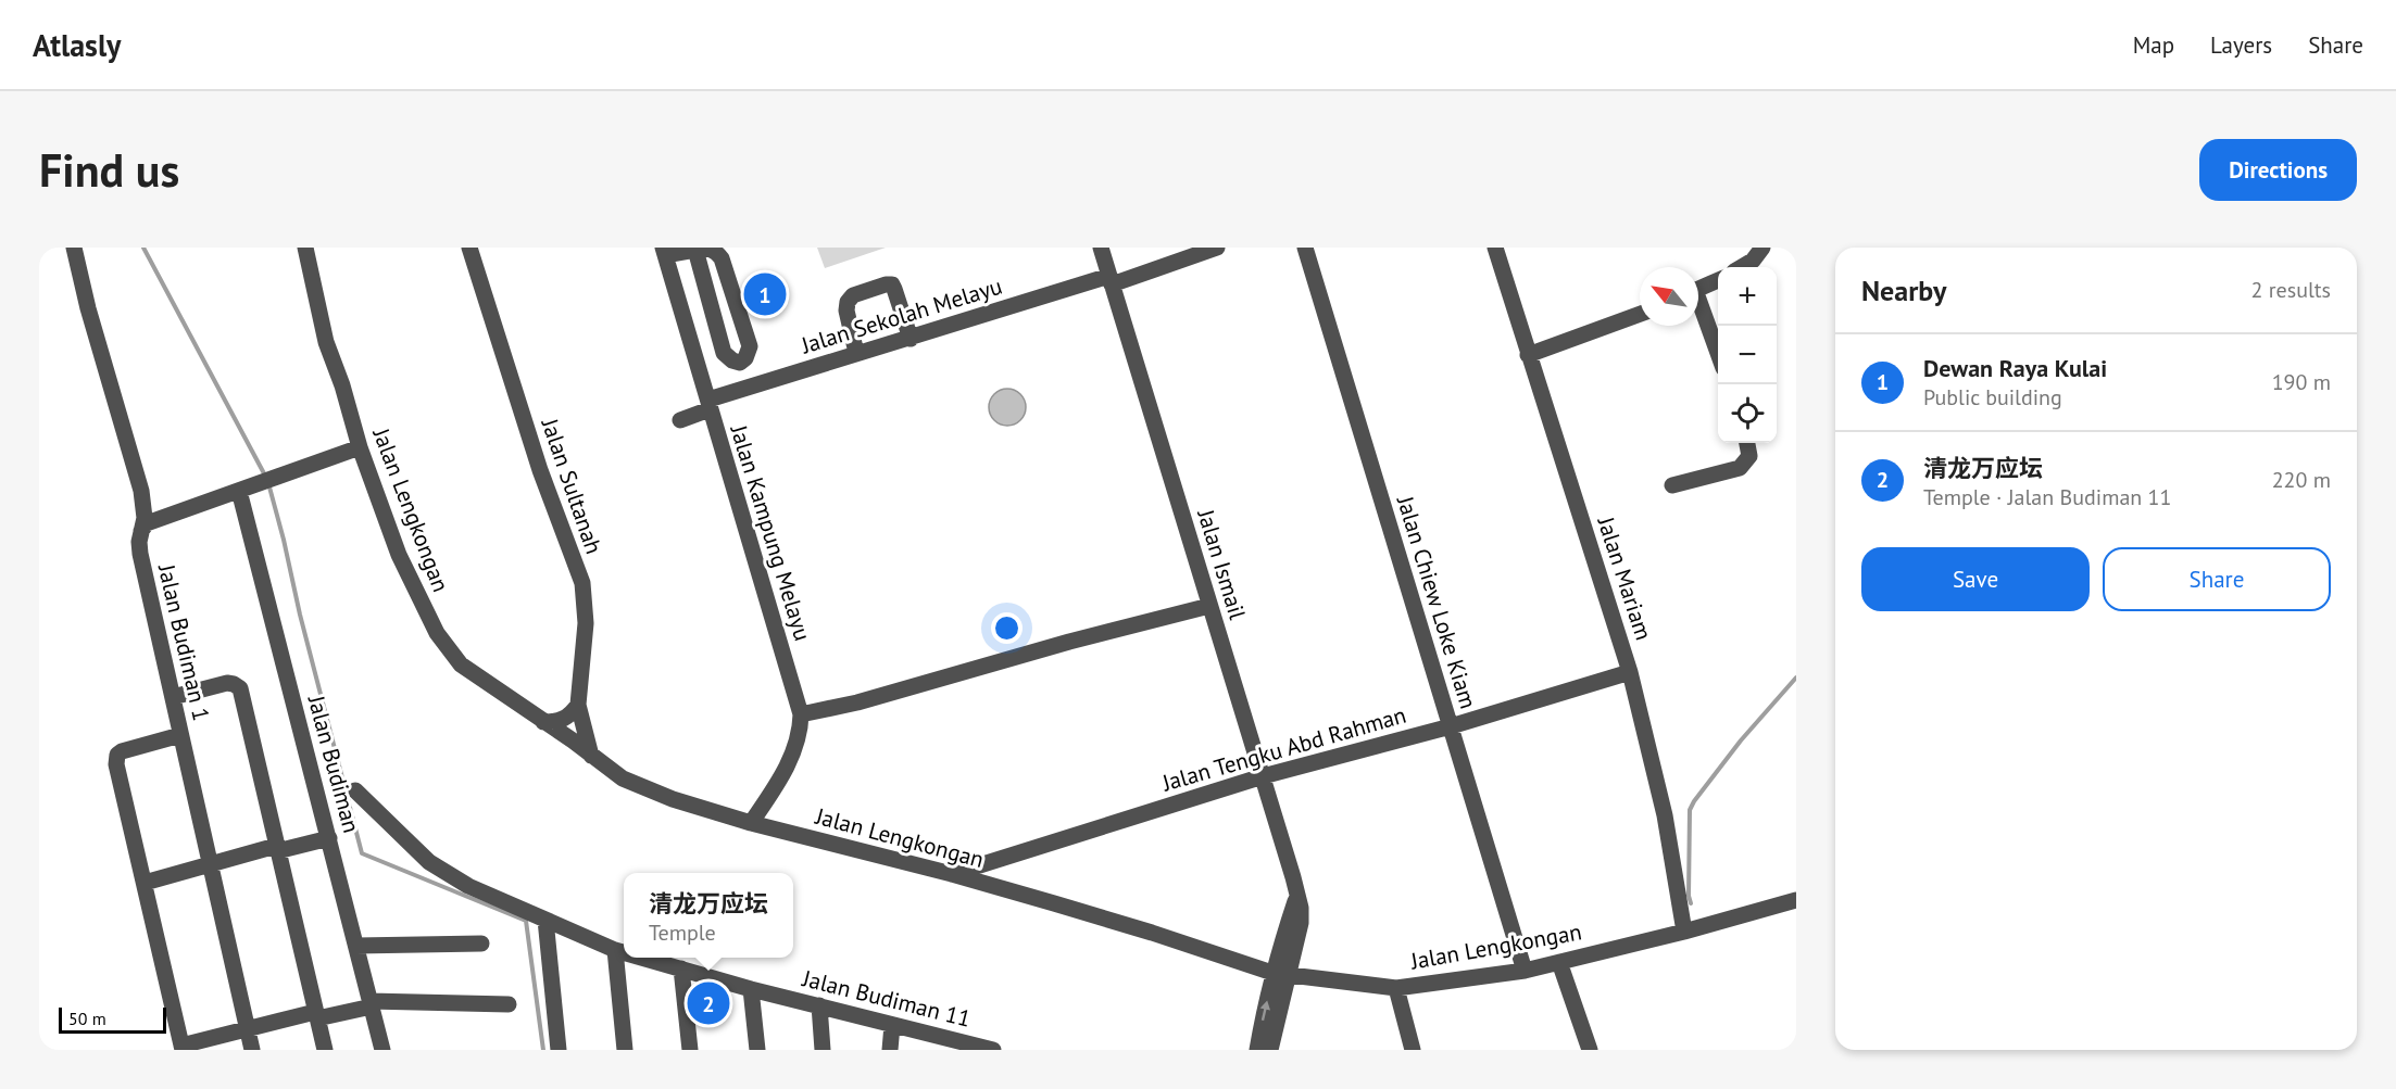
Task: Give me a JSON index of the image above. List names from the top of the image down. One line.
{"streets":{"street":["Jalan Sekolah Melayu","Jalan Sultanah","Jalan Lengkongan","Jalan Kampung Melayu","Jalan Ismail","Jalan Mariam","Jalan Chiew Loke Kiam","Jalan Budiman 1","Jalan Tengku Abd Rahman","Jalan Budiman","Jalan Budiman 11"]},"crossings":[["Jalan Sekolah Melayu","Jalan Kampung Melayu"],["Jalan Sekolah Melayu","Jalan Ismail"],["Jalan Sultanah","Jalan Lengkongan"],["Jalan Lengkongan","Jalan Kampung Melayu"],["Jalan Lengkongan","Jalan Ismail"],["Jalan Lengkongan","Jalan Mariam"],["Jalan Lengkongan","Jalan Chiew Loke Kiam"],["Jalan Lengkongan","Jalan Tengku Abd Rahman"],["Jalan Ismail","Jalan Tengku Abd Rahman"],["Jalan Mariam","Jalan Tengku Abd Rahman"],["Jalan Chiew Loke Kiam","Jalan Tengku Abd Rahman"]],"scale_bar":"50 m","north":"top left","page":{"header":"Atlasly","nav":["Map","Layers","Share"],"buttons":["Directions",["Save","Share"]],"title":"Find us","heading":["Nearby","2 results"],"map_buttons":["+","−"],"pins":["1","2"],"list":[{"mark":"1","name":"Dewan Raya Kulai","note":"Public building","value":"190 m"},{"mark":"2","name":"清龙万应坛","note":"Temple · Jalan Budiman 11","value":"220 m"}],"popup":["清龙万应坛","Temple"],"scale":"50 m"}}
